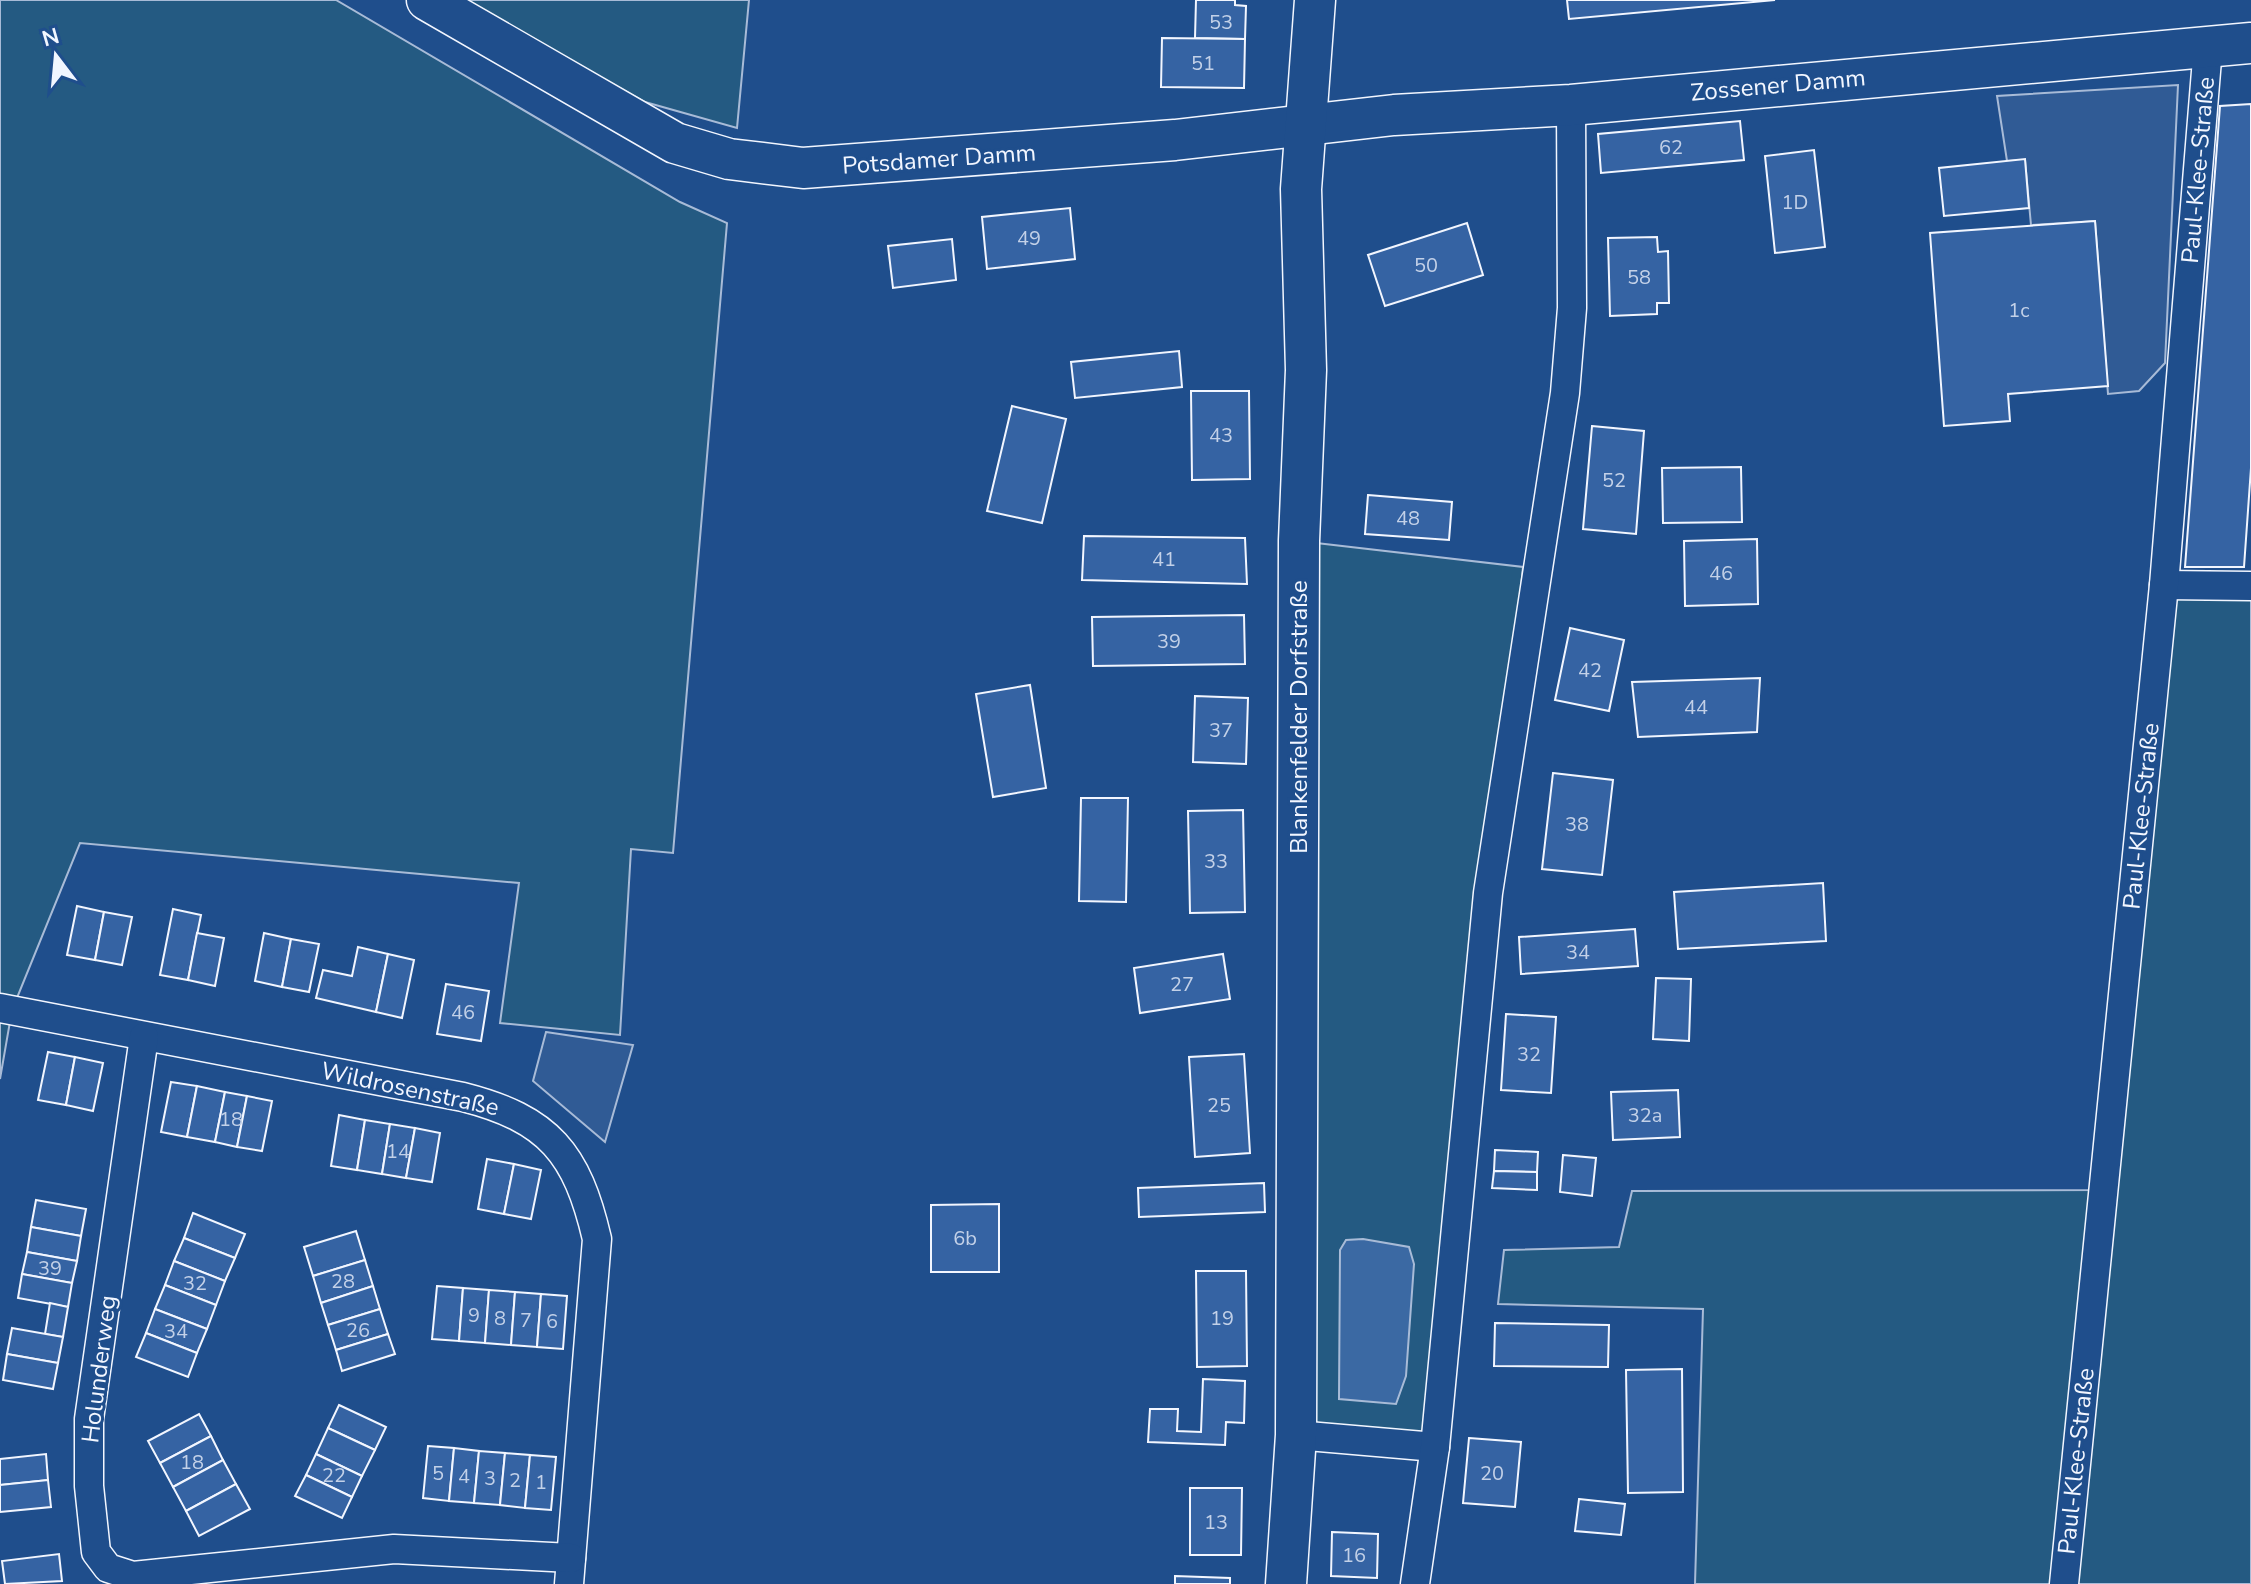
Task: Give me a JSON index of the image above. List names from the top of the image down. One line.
{"streets":{"main road":["Zossener Damm","Potsdamer Damm","Blankenfelder Dorfstraße"],"street":["Paul-Klee-Straße","Wildrosenstraße","Holunderweg"]},"crossings":[["Zossener Damm","Potsdamer Damm"],["Zossener Damm","Paul-Klee-Straße"],["Zossener Damm","Blankenfelder Dorfstraße"],["Potsdamer Damm","Blankenfelder Dorfstraße"],["Wildrosenstraße","Holunderweg"]],"house_numbers":["53","51","62","1D","49","50","58","1c","43","52","48","41","46","39","42","44","37","38","33","34","27","46","32","25","32a","18","14","6b","39","28","32","9","8","19","7","6","26","34","18","5","20","22","4","3","2","1","13","16"],"north":"top"}
